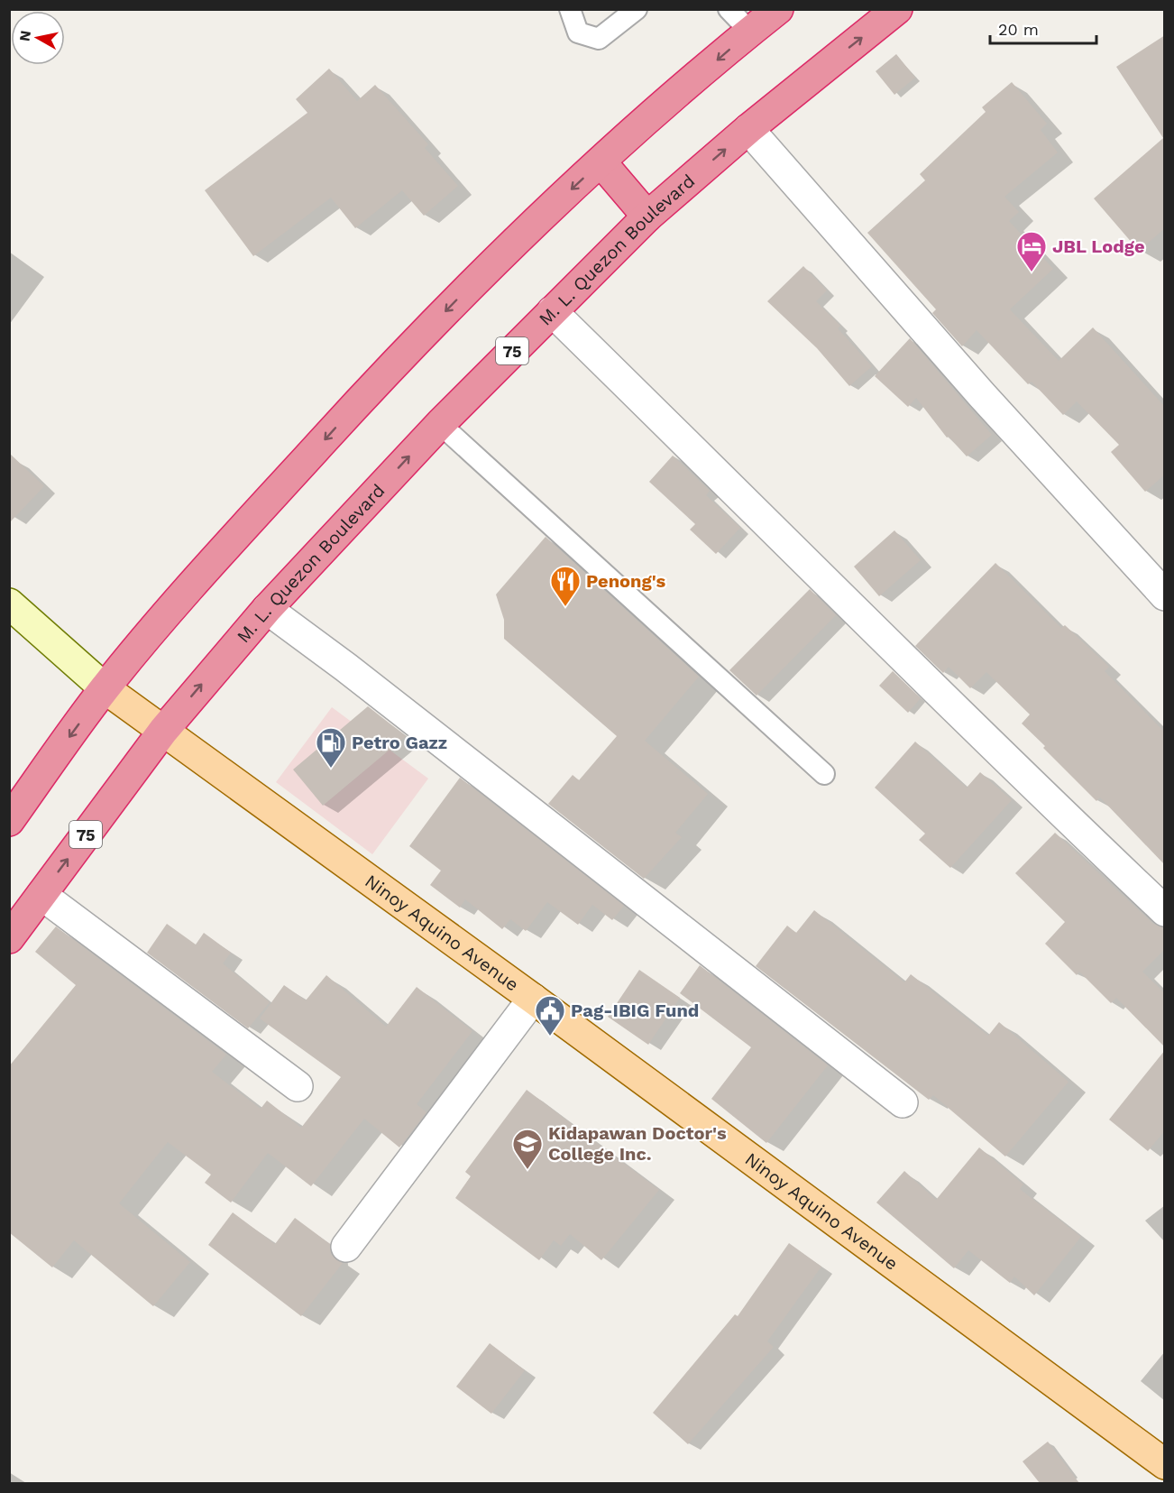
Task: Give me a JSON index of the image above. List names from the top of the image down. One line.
{"streets":{"highway":["M. L. Quezon Boulevard","75"],"main road":["Ninoy Aquino Avenue"]},"crossings":[["M. L. Quezon Boulevard","75"],["M. L. Quezon Boulevard","Ninoy Aquino Avenue"],["75","Ninoy Aquino Avenue"]],"places":{"hotel":["JBL Lodge"],"restaurant":["Penong's"],"fuel station":["Petro Gazz"],"public building":["Pag-IBIG Fund"],"school or university":["Kidapawan Doctor's College Inc."]},"scale_bar":"20 m","north":"left"}
